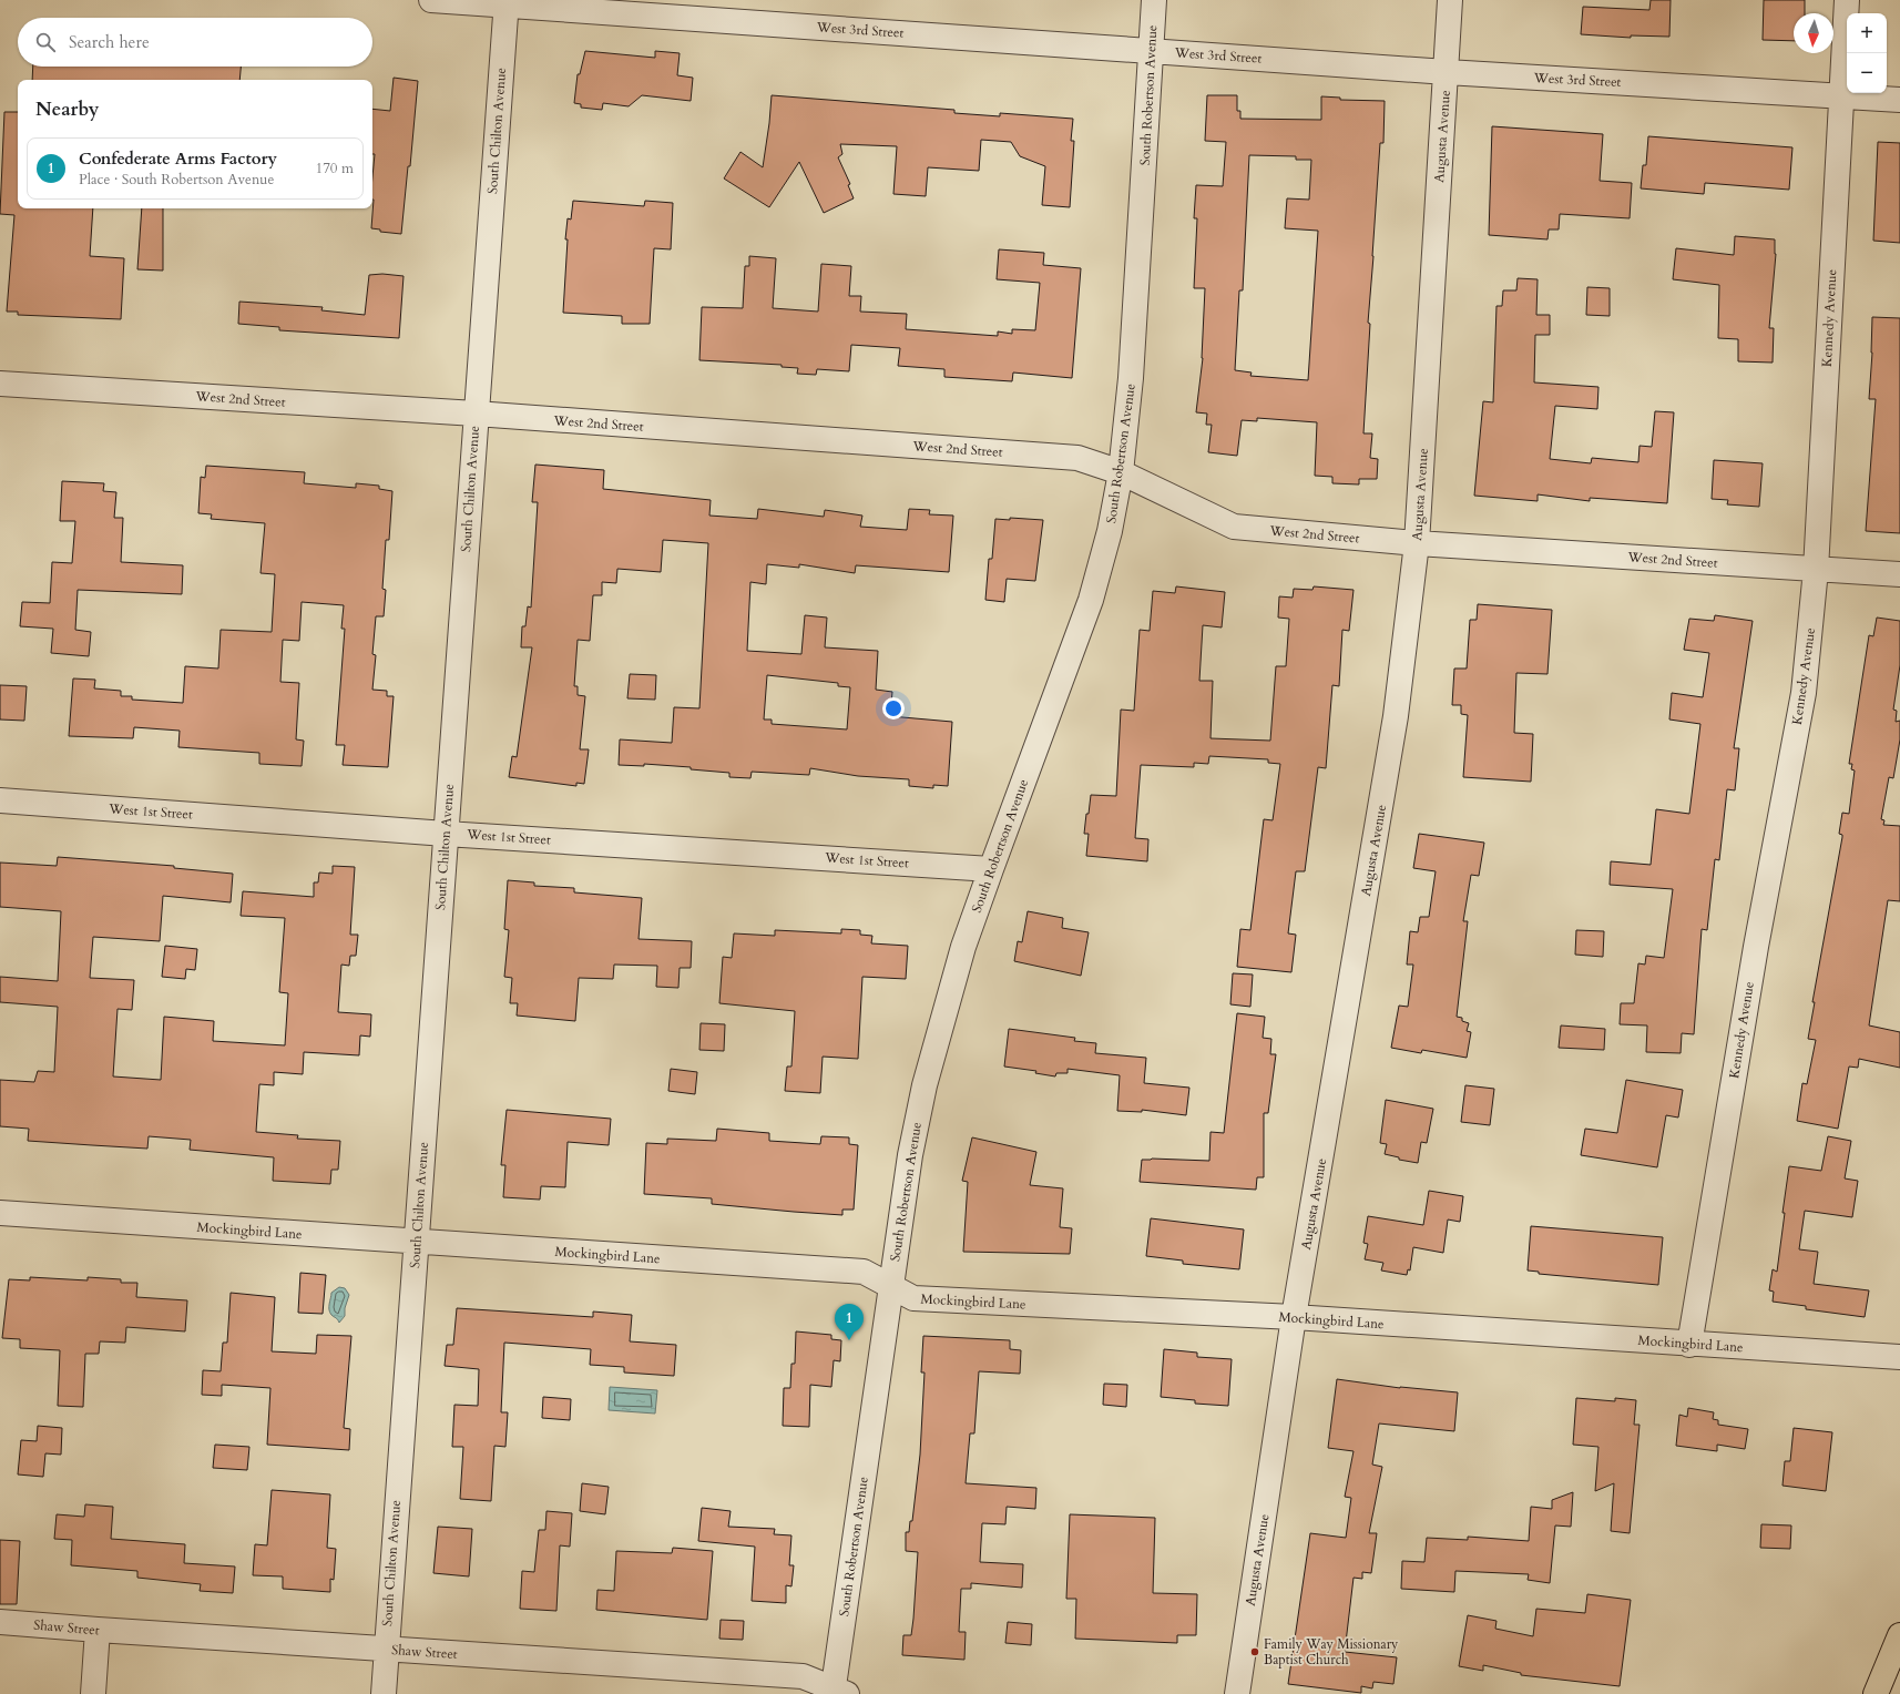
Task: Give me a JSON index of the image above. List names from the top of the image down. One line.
{"streets":{"street":["West 3rd Street","South Robertson Avenue","South Chilton Avenue","Augusta Avenue","Kennedy Avenue","West 2nd Street","West 1st Street","Mockingbird Lane","Shaw Street"]},"crossings":[["West 3rd Street","South Robertson Avenue"],["West 3rd Street","South Chilton Avenue"],["West 3rd Street","Augusta Avenue"],["West 3rd Street","Kennedy Avenue"],["South Robertson Avenue","West 2nd Street"],["South Robertson Avenue","West 1st Street"],["South Robertson Avenue","Mockingbird Lane"],["South Robertson Avenue","Shaw Street"],["South Chilton Avenue","West 2nd Street"],["South Chilton Avenue","West 1st Street"],["South Chilton Avenue","Mockingbird Lane"],["South Chilton Avenue","Shaw Street"],["Augusta Avenue","West 2nd Street"],["Augusta Avenue","Mockingbird Lane"],["Kennedy Avenue","West 2nd Street"],["Kennedy Avenue","Mockingbird Lane"]],"places":["Family Way Missionary Baptist Church"],"north":"bottom","page":{"map_buttons":["+","−"],"search":"Search here","heading":"Nearby","list":[{"mark":"1","name":"Confederate Arms Factory","note":"Place · South Robertson Avenue","value":"170 m"}],"pins":"1"}}
